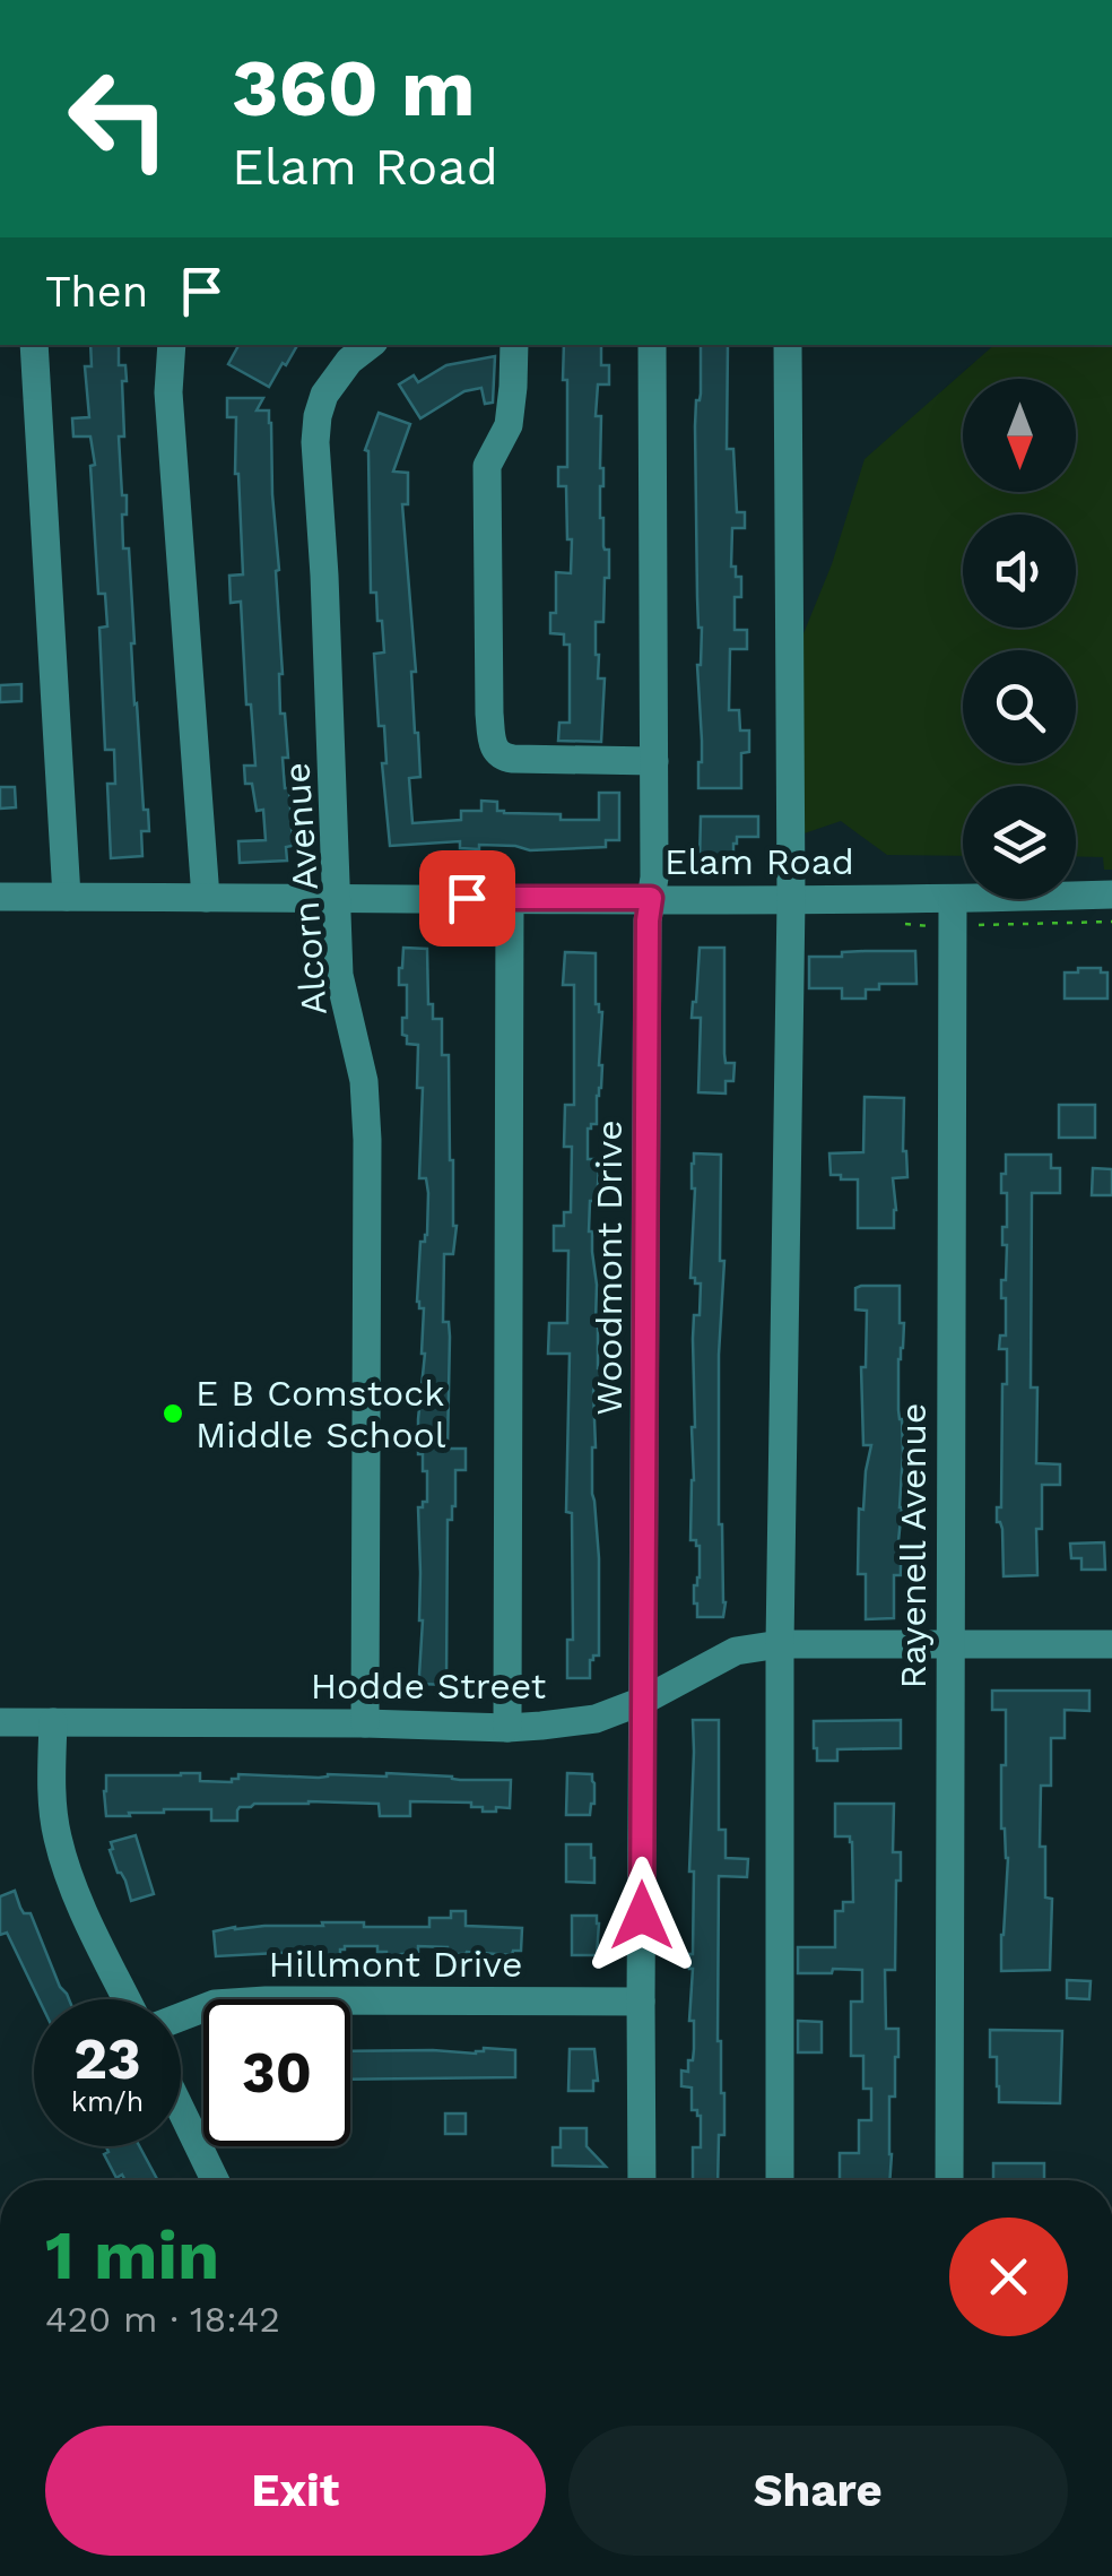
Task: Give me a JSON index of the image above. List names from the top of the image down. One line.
{"streets":{"street":["Elam Road","Alcorn Avenue","Woodmont Drive","Rayenell Avenue","Hodde Street","Hillmont Drive"]},"crossings":[["Elam Road","Alcorn Avenue"],["Elam Road","Woodmont Drive"],["Elam Road","Rayenell Avenue"],["Alcorn Avenue","Hodde Street"],["Woodmont Drive","Hodde Street"],["Woodmont Drive","Hillmont Drive"],["Rayenell Avenue","Hodde Street"]],"places":["E B Comstock Middle School"],"north":"bottom","page":{"turn":["360 m","Elam Road"],"then":"Then","speed":"23 km/h","limit":"30","heading":["1 min","420 m · 18:42"],"buttons":["Exit","Share"]}}
